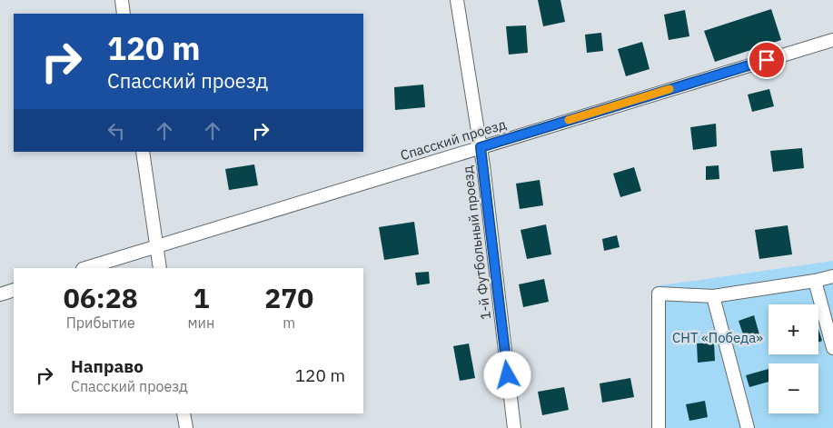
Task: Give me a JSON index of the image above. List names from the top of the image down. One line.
{"streets":{"street":["Спасский проезд","1-й Футбольный проезд"]},"crossings":[["Спасский проезд","1-й Футбольный проезд"]],"parks":["СНТ «Победа»"],"page":{"turn":["120 m","Спасский проезд"],"eta":["06:28","Прибытие","1","мин","270","m"],"map_buttons":["+","−"],"list":[{"name":"Направо","note":"Спасский проезд","value":"120 m"}]}}
